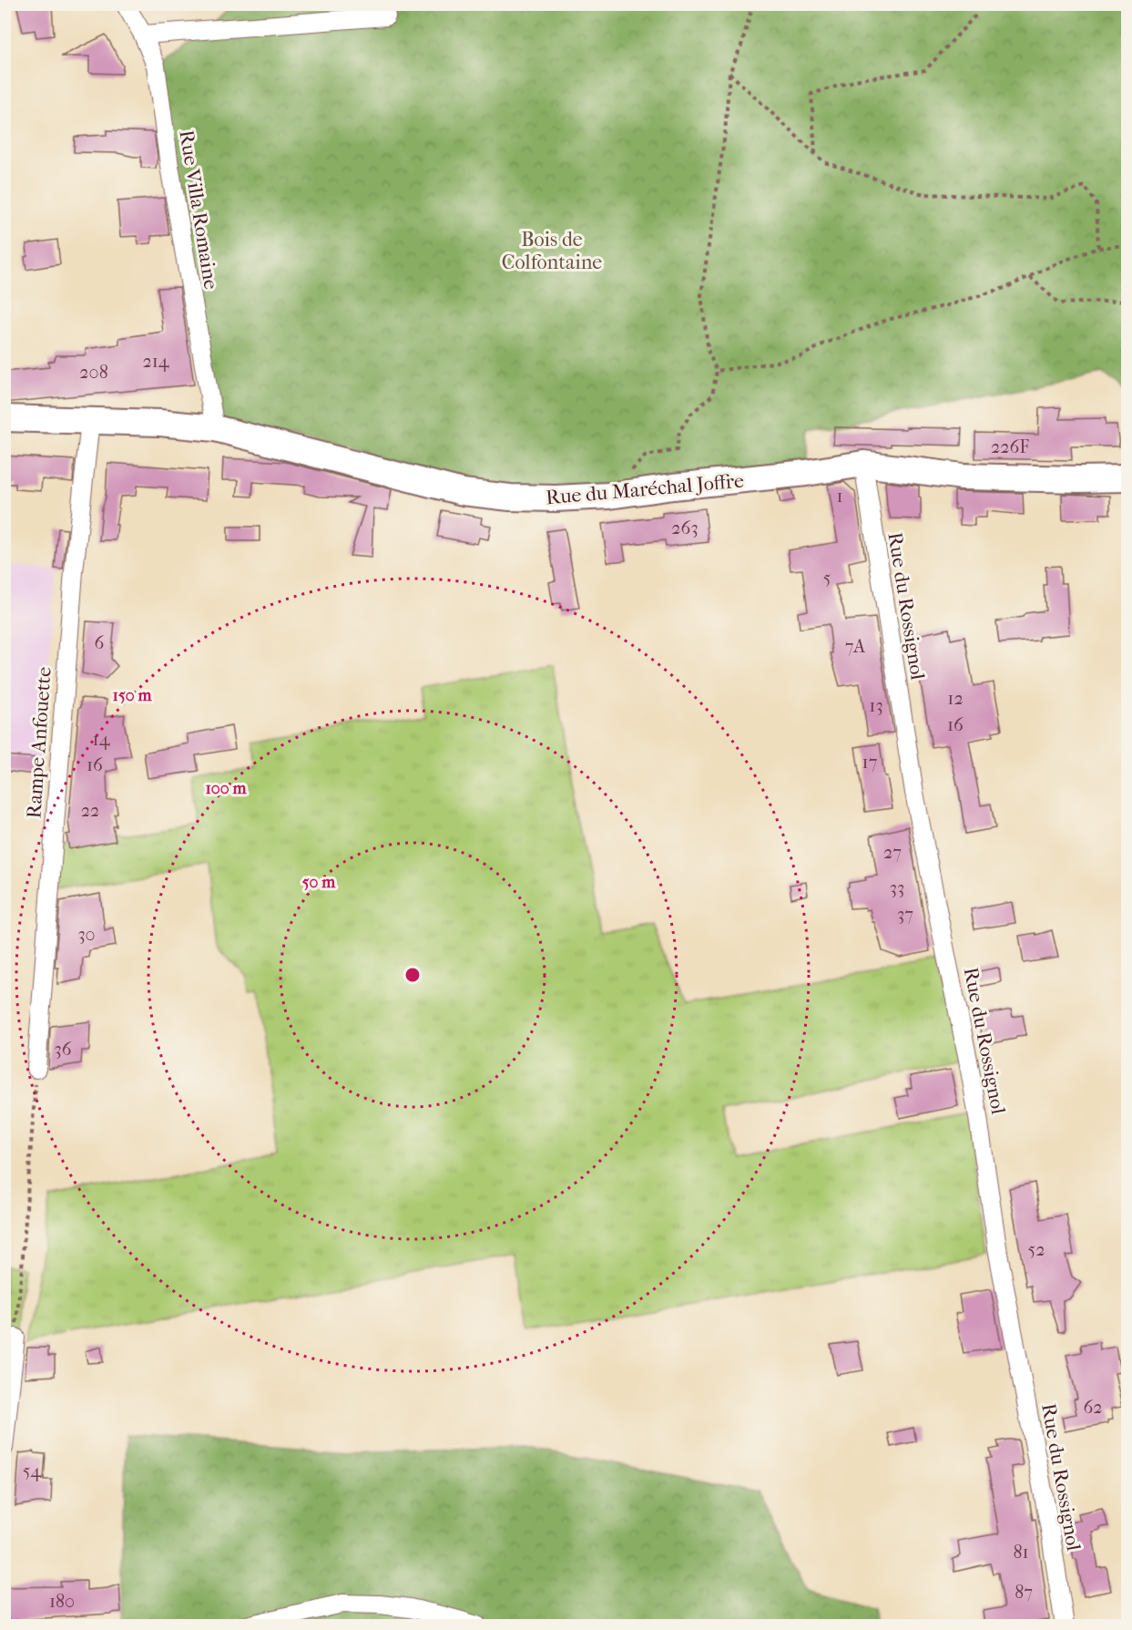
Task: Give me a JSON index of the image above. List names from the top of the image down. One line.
{"streets":{"street":["Rue Villa Romaine","Rue du Maréchal Joffre","Rue du Rossignol","Rampe Anfouette"]},"crossings":[["Rue Villa Romaine","Rue du Maréchal Joffre"],["Rue du Maréchal Joffre","Rue du Rossignol"],["Rue du Maréchal Joffre","Rampe Anfouette"]],"parks":["Bois de Colfontaine"],"house_numbers":["214","208","226F","1","263","5","6","7A","12","13","16","14","17","16","22","27","33","37","30","36","52","62","54","81","87","180"],"rings":["150 m","100 m","50 m"]}
